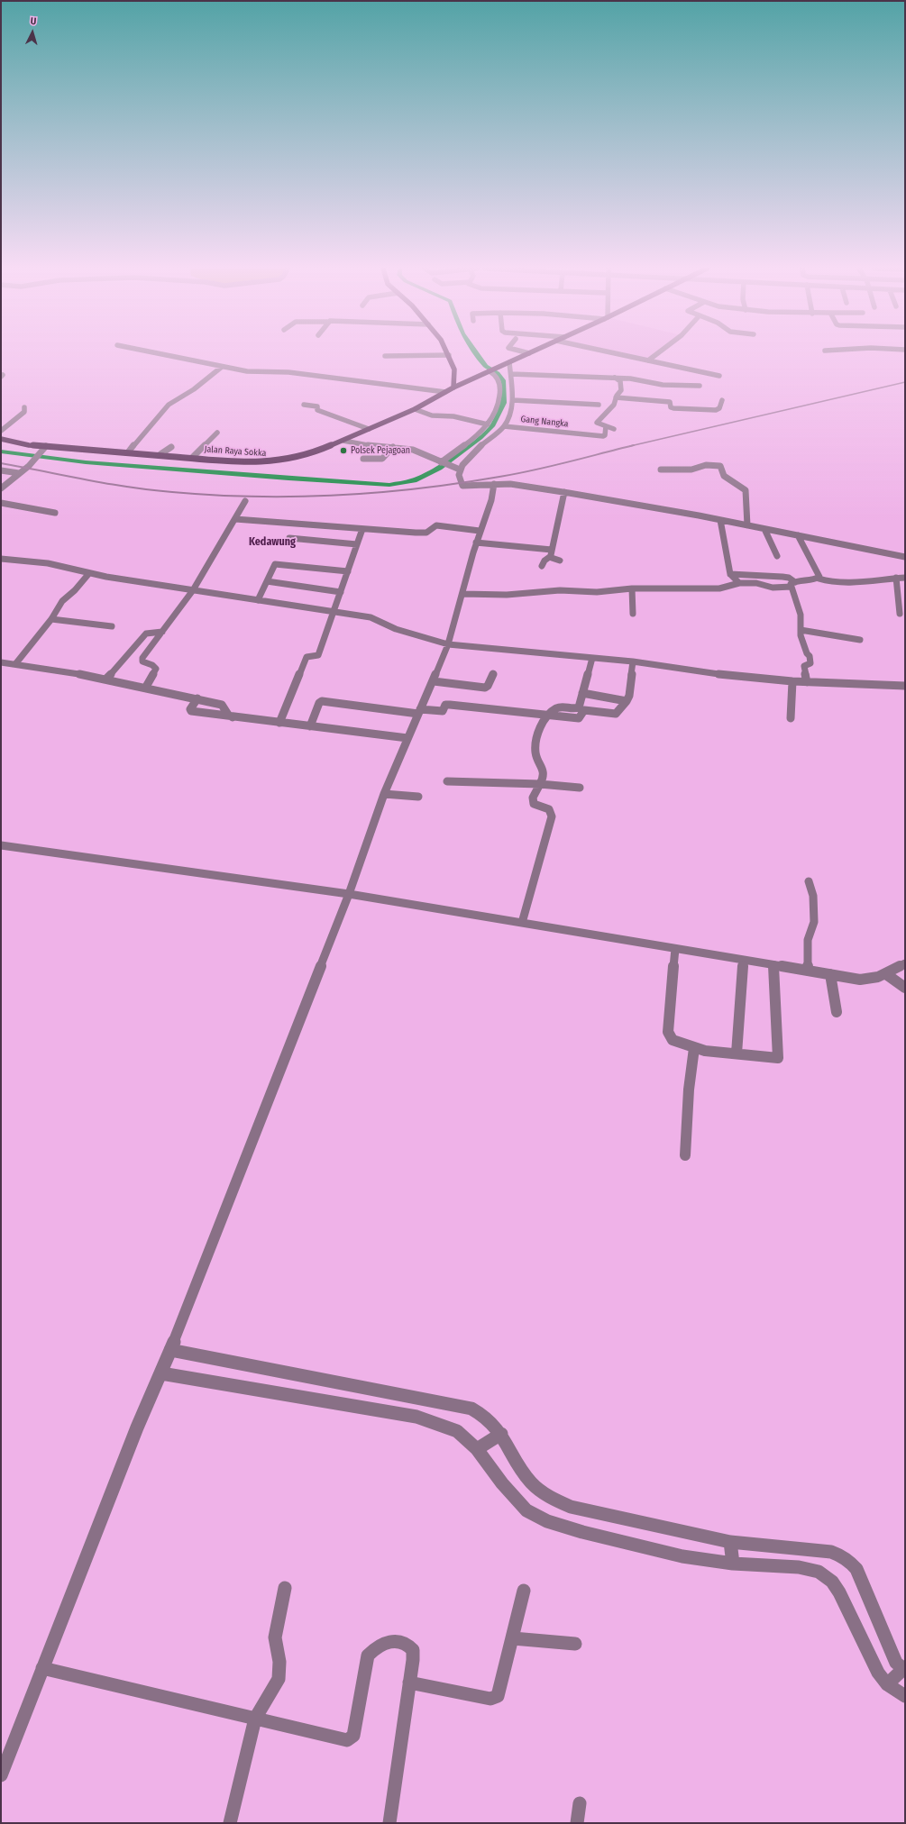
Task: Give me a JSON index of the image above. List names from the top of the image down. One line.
{"streets":{"main road":["Jalan Raya Sokka"],"street":["Gang Nangka"]},"districts":["Kedawung"],"places":["Polsek Pejagoan"],"north":"top"}
